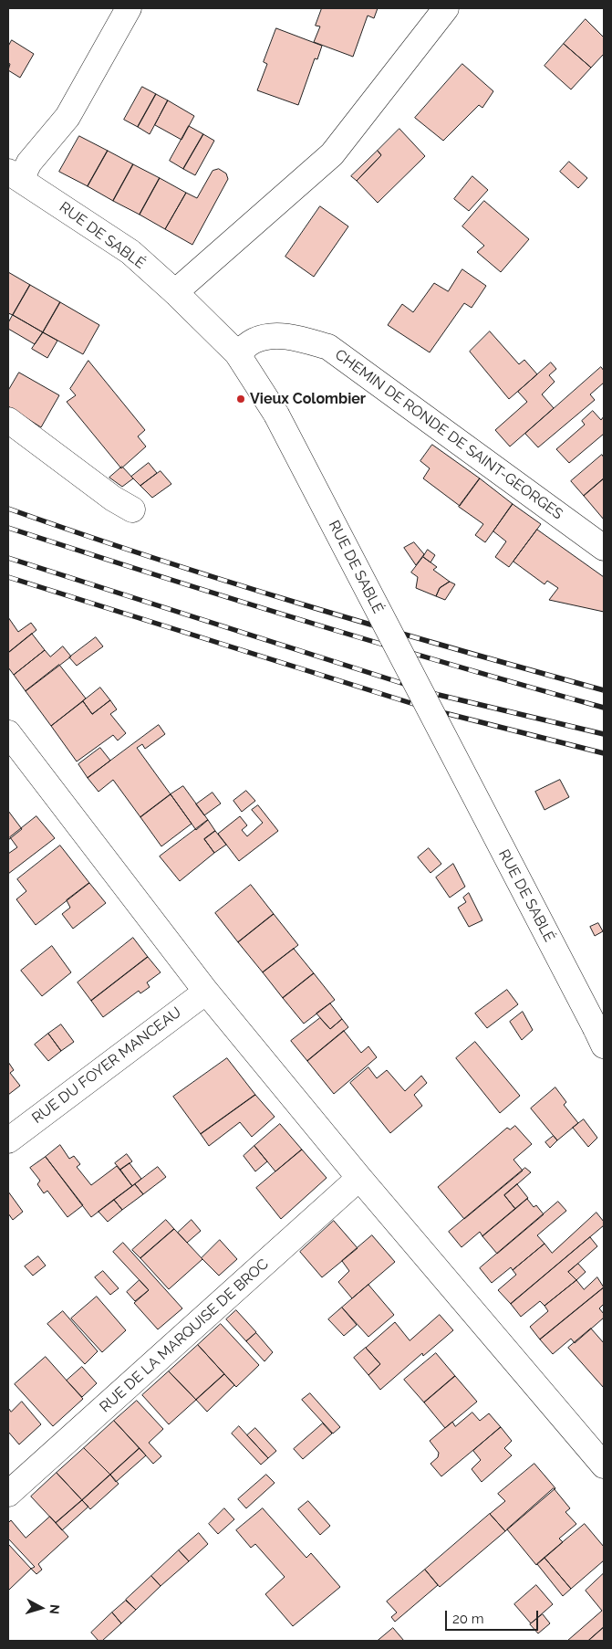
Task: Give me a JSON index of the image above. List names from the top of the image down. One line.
{"streets":{"street":["RUE DE SABLÉ","CHEMIN DE RONDE DE SAINT-GEORGES","RUE DU FOYER MANCEAU","RUE DE LA MARQUISE DE BROC"]},"crossings":[["RUE DE SABLÉ","CHEMIN DE RONDE DE SAINT-GEORGES"]],"places":["Vieux Colombier"],"scale_bar":"20 m","north":"right"}
